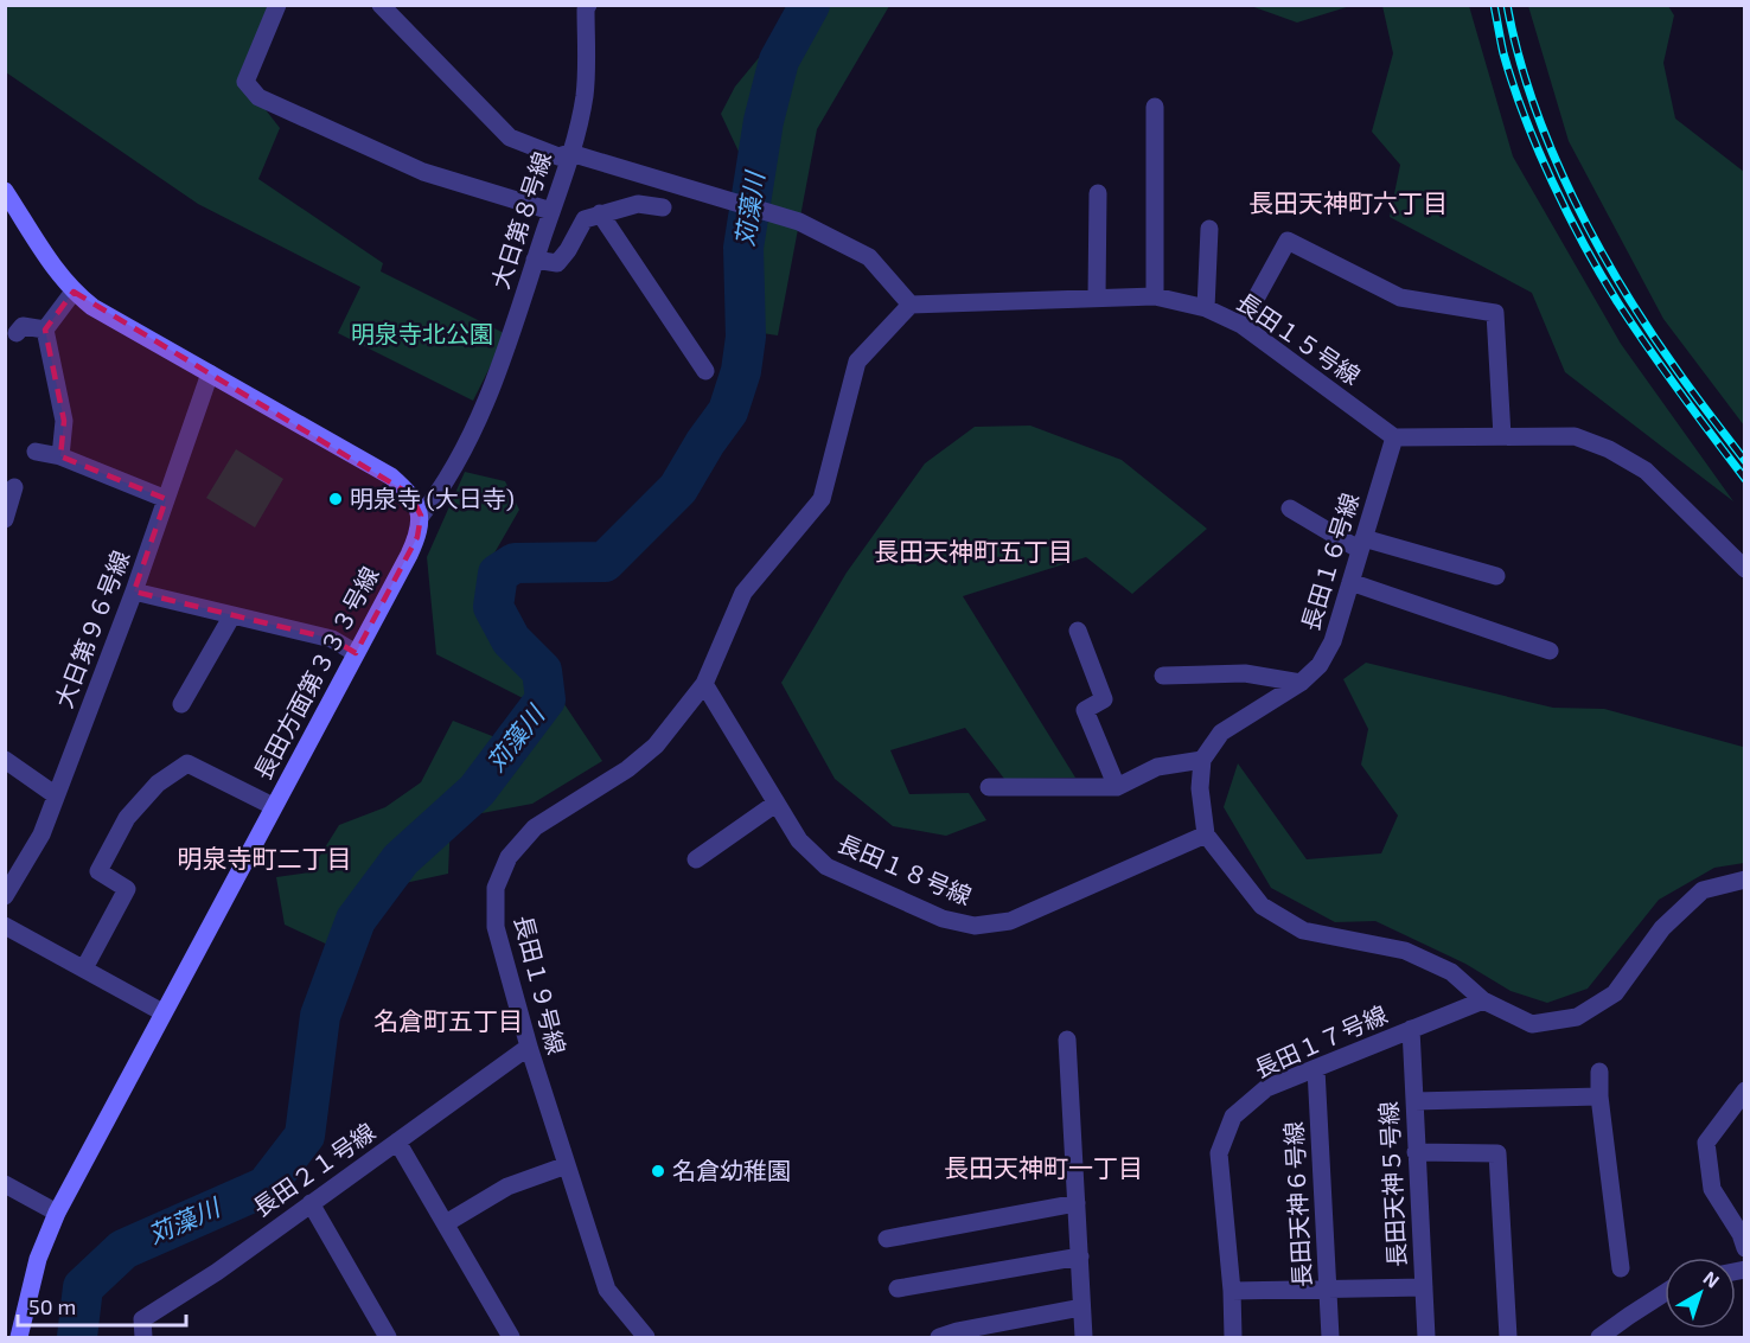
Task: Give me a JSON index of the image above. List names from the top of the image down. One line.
{"streets":{"street":["大日第８号線","長田１５号線","長田１６号線","大日第９６号線","長田方面第３３３号線","長田１８号線","長田１９号線","長田１７号線","長田２１号線","長田天神５号線","長田天神６号線"]},"crossings":[["大日第８号線","長田方面第３３３号線"],["長田１５号線","長田１６号線"],["長田１５号線","長田１９号線"],["長田１８号線","長田１９号線"],["長田１９号線","長田２１号線"],["長田１７号線","長田天神５号線"],["長田１７号線","長田天神６号線"]],"districts":["長田天神町六丁目","長田天神町五丁目","明泉寺町二丁目","名倉町五丁目","長田天神町一丁目"],"water":["苅藻川"],"parks":["明泉寺北公園"],"places":["明泉寺 (大日寺)","名倉幼稚園"],"scale_bar":"50 m","north":"top right"}
